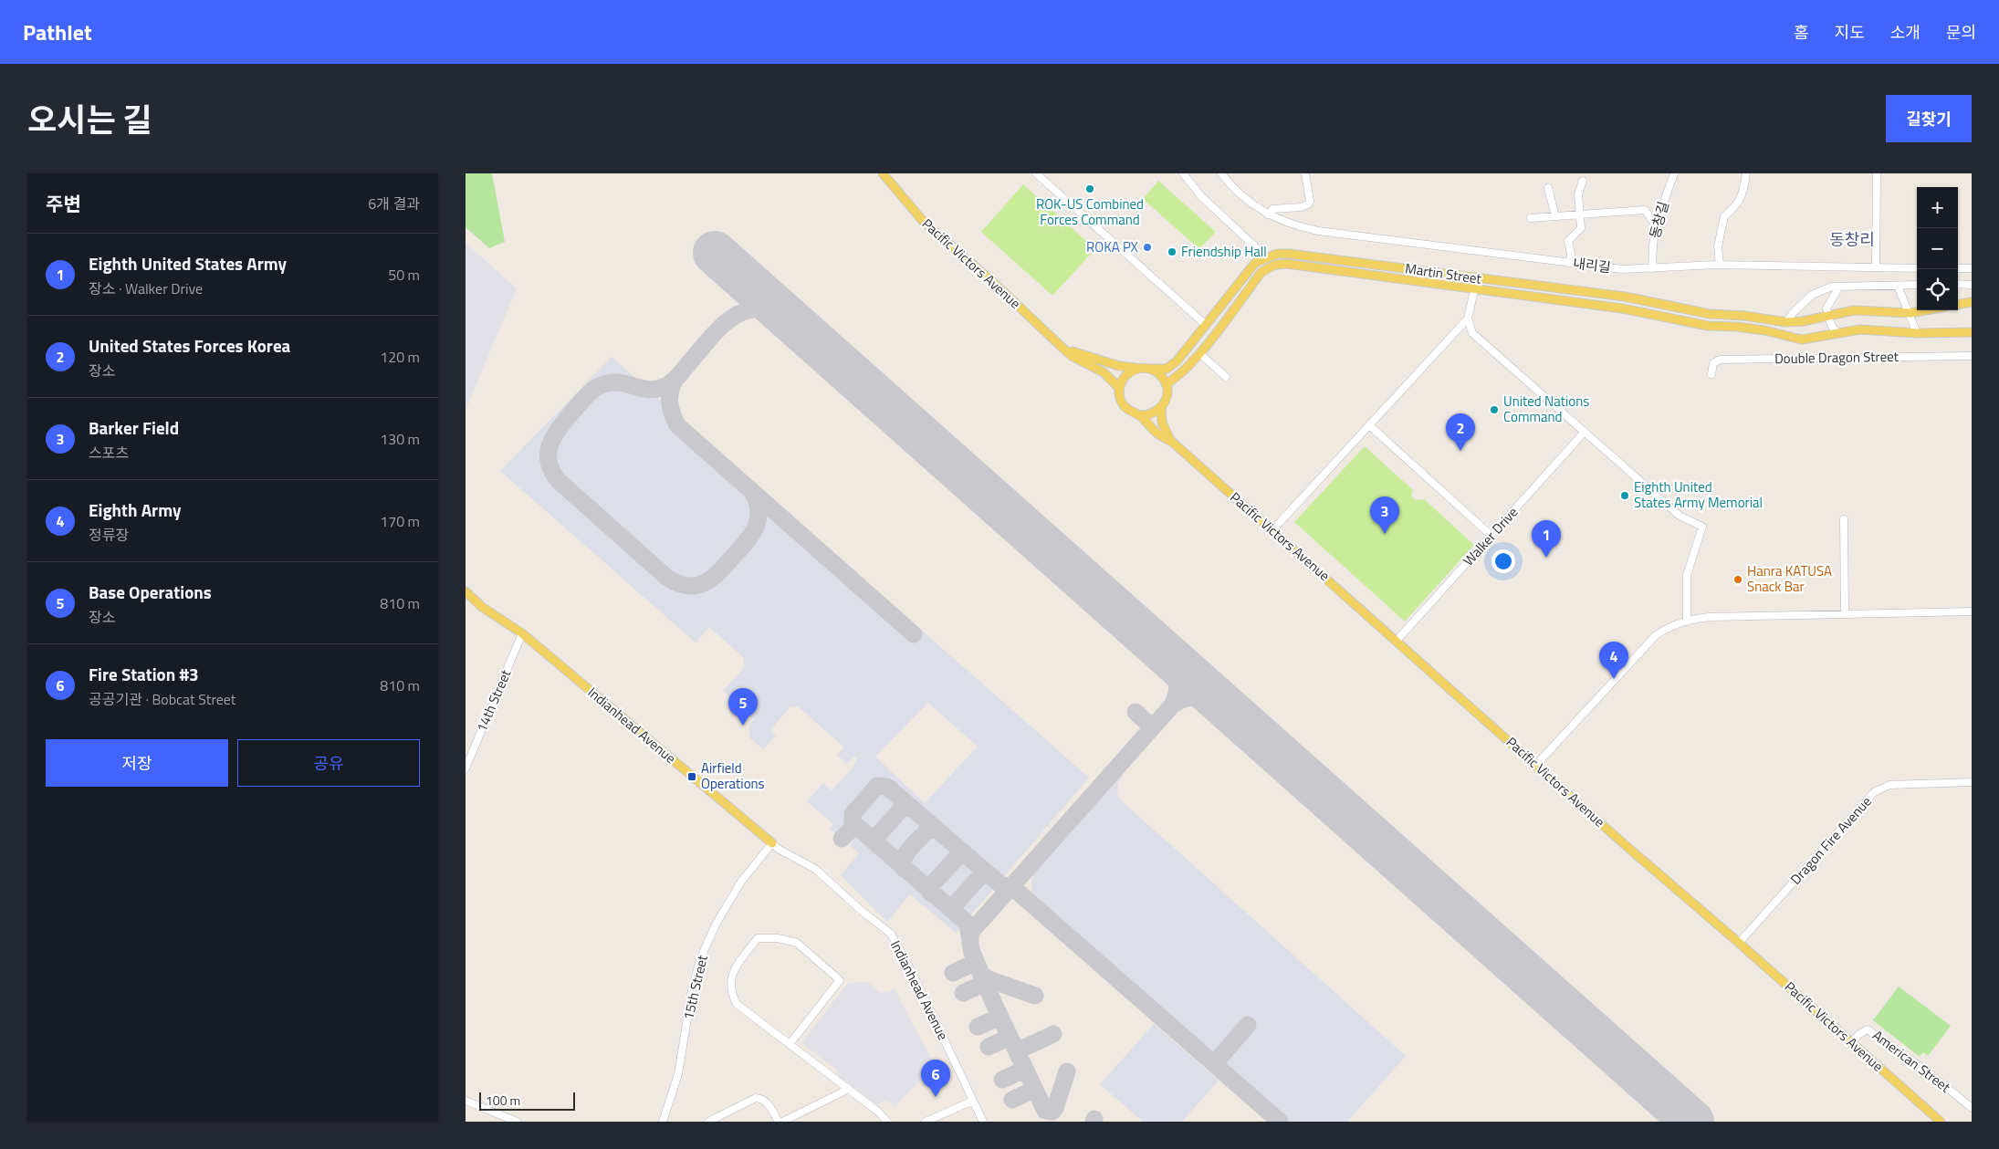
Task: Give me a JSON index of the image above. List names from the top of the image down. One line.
{"streets":{"main road":["Pacific Victors Avenue","Martin Street","Indianhead Avenue"],"street":["동창길","내리길","Double Dragon Street","Walker Drive","14th Street","Dragon Fire Avenue","15th Street","American Street"]},"crossings":[["동창길","내리길"],["Pacific Victors Avenue","Martin Street"],["Pacific Victors Avenue","Walker Drive"],["Pacific Victors Avenue","Dragon Fire Avenue"],["Pacific Victors Avenue","American Street"],["14th Street","Indianhead Avenue"],["Indianhead Avenue","15th Street"]],"districts":["동창리"],"places":{"other":["ROK-US Combined Forces Command","ROKA PX","Friendship Hall","United Nations Command","Eighth United States Army Memorial","Hanra KATUSA Snack Bar"],"transit":["Airfield Operations"]},"scale_bar":"100 m","page":{"header":"Pathlet","nav":["홈","지도","소개","문의"],"title":"오시는 길","buttons":["길찾기",["저장","공유"]],"heading":["주변","6개 결과"],"map_buttons":["+","−"],"list":[{"mark":"1","name":"Eighth United States Army","note":"장소 · Walker Drive","value":"50 m"},{"mark":"2","name":"United States Forces Korea","note":"장소","value":"120 m"},{"mark":"3","name":"Barker Field","note":"스포츠","value":"130 m"},{"mark":"4","name":"Eighth Army","note":"정류장","value":"170 m"},{"mark":"5","name":"Base Operations","note":"장소","value":"810 m"},{"mark":"6","name":"Fire Station #3","note":"공공기관 · Bobcat Street","value":"810 m"}],"pins":["2","3","1","4","5","6"],"scale":"100 m"}}
